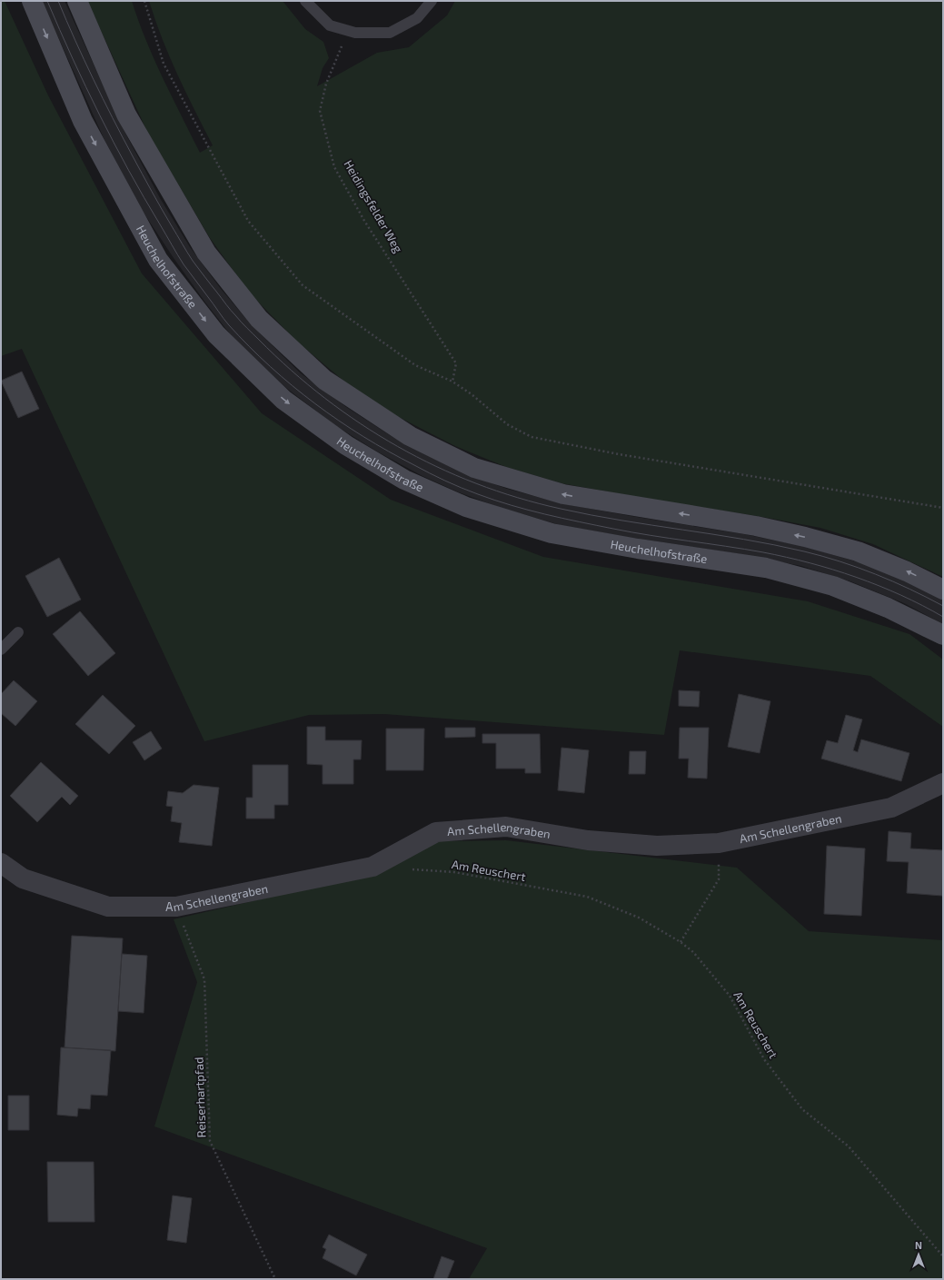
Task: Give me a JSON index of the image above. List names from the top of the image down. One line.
{"streets":{"main road":["Heuchelhofstraße"],"street":["Am Schellengraben"],"path":["Heidingsfelder Weg","Am Reuschert","Reiserhartpfad"]},"crossings":[["Am Schellengraben","Reiserhartpfad"]],"north":"top"}
